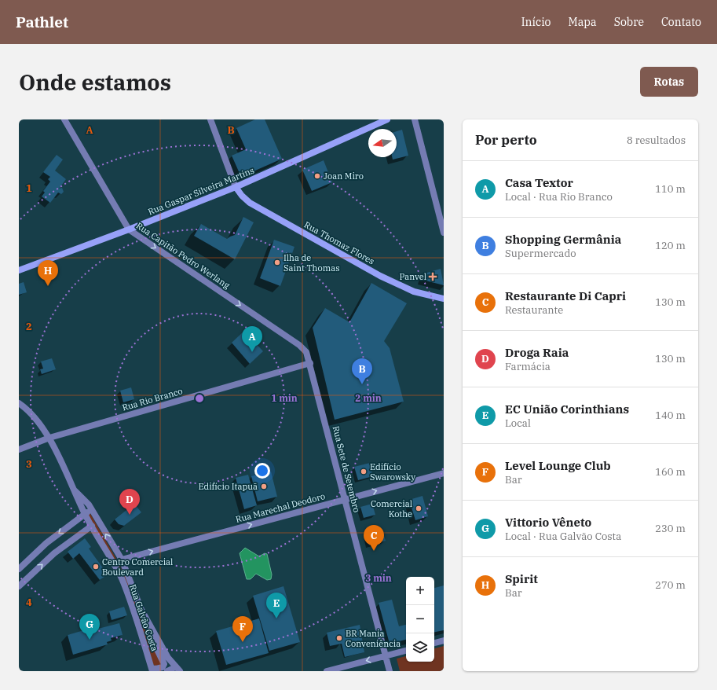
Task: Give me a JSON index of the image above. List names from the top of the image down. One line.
{"streets":{"main road":["Rua Gaspar Silveira Martins","Rua Thomaz Flores"],"street":["Rua Capitão Pedro Werlang","Rua Rio Branco","Rua Sete de Setembro","Rua Marechal Deodoro","Rua Galvão Costa"]},"crossings":[["Rua Gaspar Silveira Martins","Rua Thomaz Flores"],["Rua Gaspar Silveira Martins","Rua Capitão Pedro Werlang"],["Rua Capitão Pedro Werlang","Rua Rio Branco"],["Rua Capitão Pedro Werlang","Rua Sete de Setembro"],["Rua Rio Branco","Rua Sete de Setembro"],["Rua Rio Branco","Rua Galvão Costa"],["Rua Sete de Setembro","Rua Marechal Deodoro"],["Rua Marechal Deodoro","Rua Galvão Costa"]],"one_way":["Rua Capitão Pedro Werlang","Rua Marechal Deodoro"],"places":{"other":["Joan Miro","Ilha de Saint Thomas","Edifício Swarowsky","Edifício Itapuã","Comercial Kothe","Centro Comercial Boulevard","BR Mania Conveniência"],"health":["Panvel"]},"north":"left","page":{"header":"Pathlet","nav":["Início","Mapa","Sobre","Contato"],"buttons":"Rotas","title":"Onde estamos","heading":["Por perto","8 resultados"],"list":[{"mark":"A","name":"Casa Textor","note":"Local · Rua Rio Branco","value":"110 m"},{"mark":"B","name":"Shopping Germânia","note":"Supermercado","value":"120 m"},{"mark":"C","name":"Restaurante Di Capri","note":"Restaurante","value":"130 m"},{"mark":"D","name":"Droga Raia","note":"Farmácia","value":"130 m"},{"mark":"E","name":"EC União Corinthians","note":"Local","value":"140 m"},{"mark":"F","name":"Level Lounge Club","note":"Bar","value":"160 m"},{"mark":"G","name":"Vittorio Vêneto","note":"Local · Rua Galvão Costa","value":"230 m"},{"mark":"H","name":"Spirit","note":"Bar","value":"270 m"}],"pins":["H","A","B","D","C","E","G","F"],"map_buttons":["+","−"]},"grid":{"columns":["A","B"],"rows":["1","2","3","4"]},"rings":["1 min","2 min","3 min"]}
